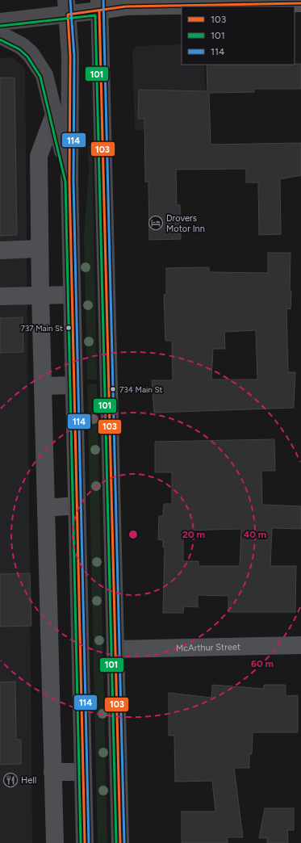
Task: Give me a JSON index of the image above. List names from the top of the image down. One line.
{"streets":{"street":["McArthur Street"]},"places":{"hotel":["Drovers Motor Inn"],"other":["737 Main St","734 Main St"],"restaurant":["Hell"]},"lines":["transit line 114","transit line 103","transit line 101"],"legend":["103","101","114"],"rings":["20 m","40 m","60 m"]}
